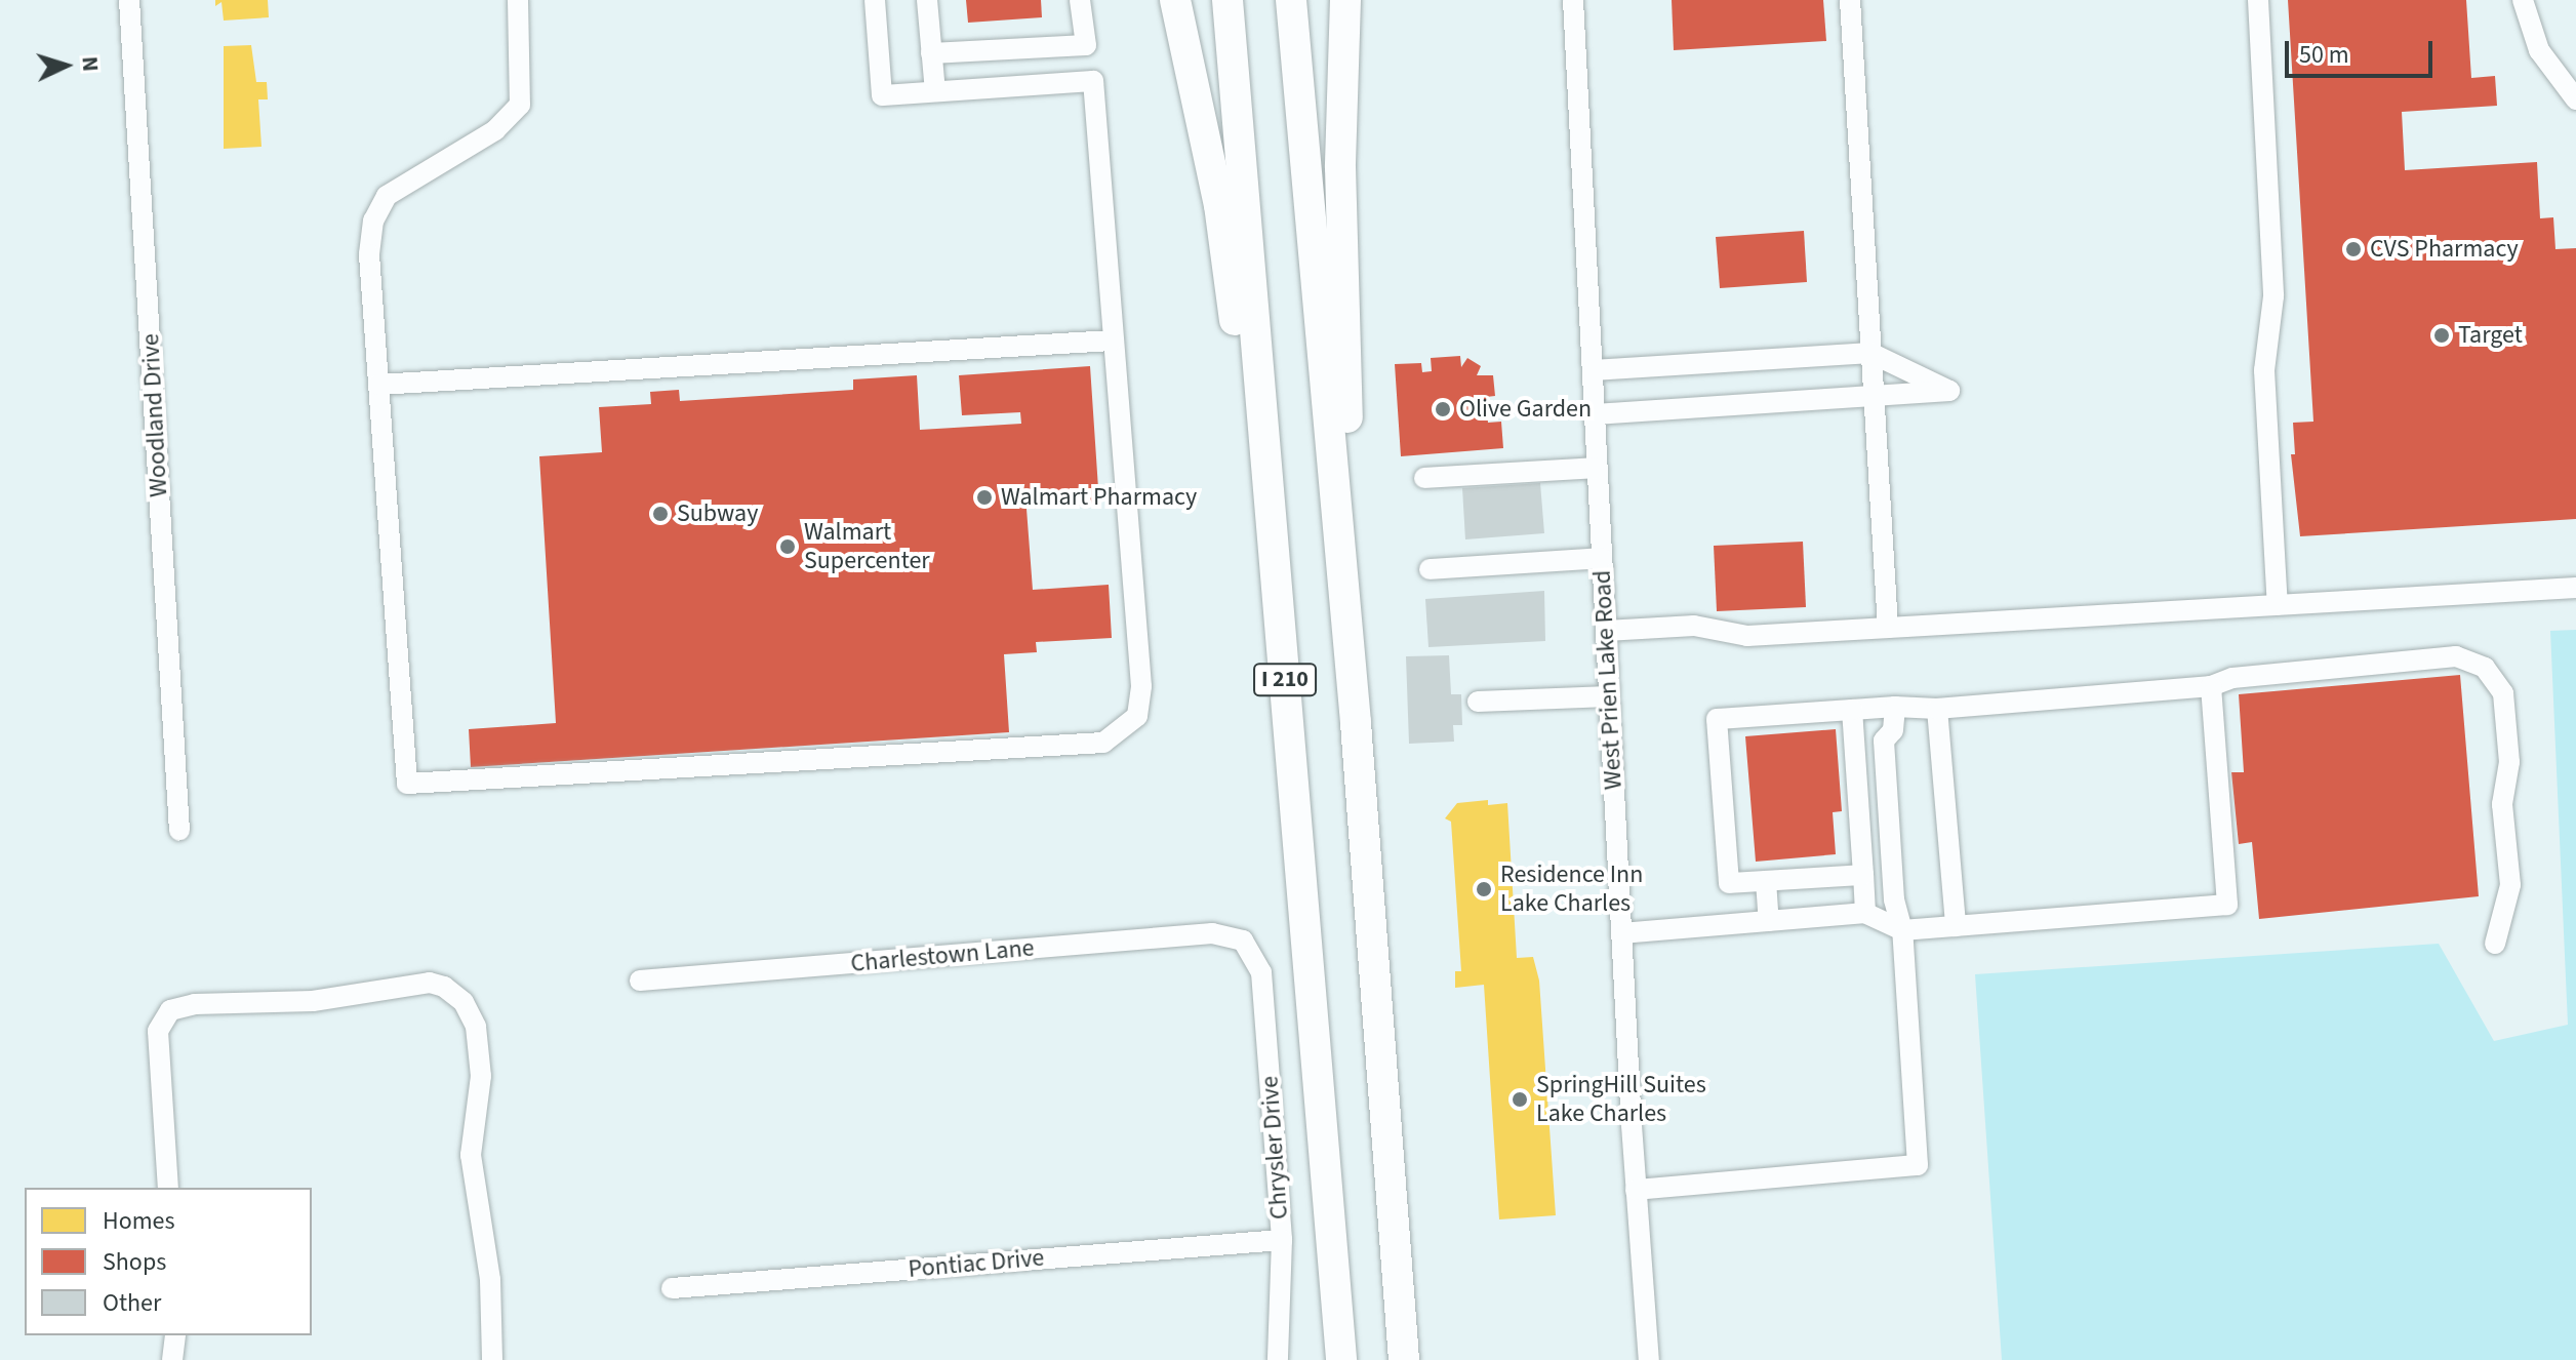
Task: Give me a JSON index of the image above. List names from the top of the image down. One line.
{"streets":{"highway":["I 210"],"street":["Woodland Drive","West Prien Lake Road","Charlestown Lane","Chrysler Drive","Pontiac Drive"]},"crossings":[["Charlestown Lane","Chrysler Drive"],["Chrysler Drive","Pontiac Drive"]],"places":["CVS Pharmacy","Target","Olive Garden","Walmart Pharmacy","Subway","Walmart Supercenter","Residence Inn Lake Charles","SpringHill Suites Lake Charles"],"legend":["Homes","Shops","Other"],"scale_bar":"50 m","north":"right"}
